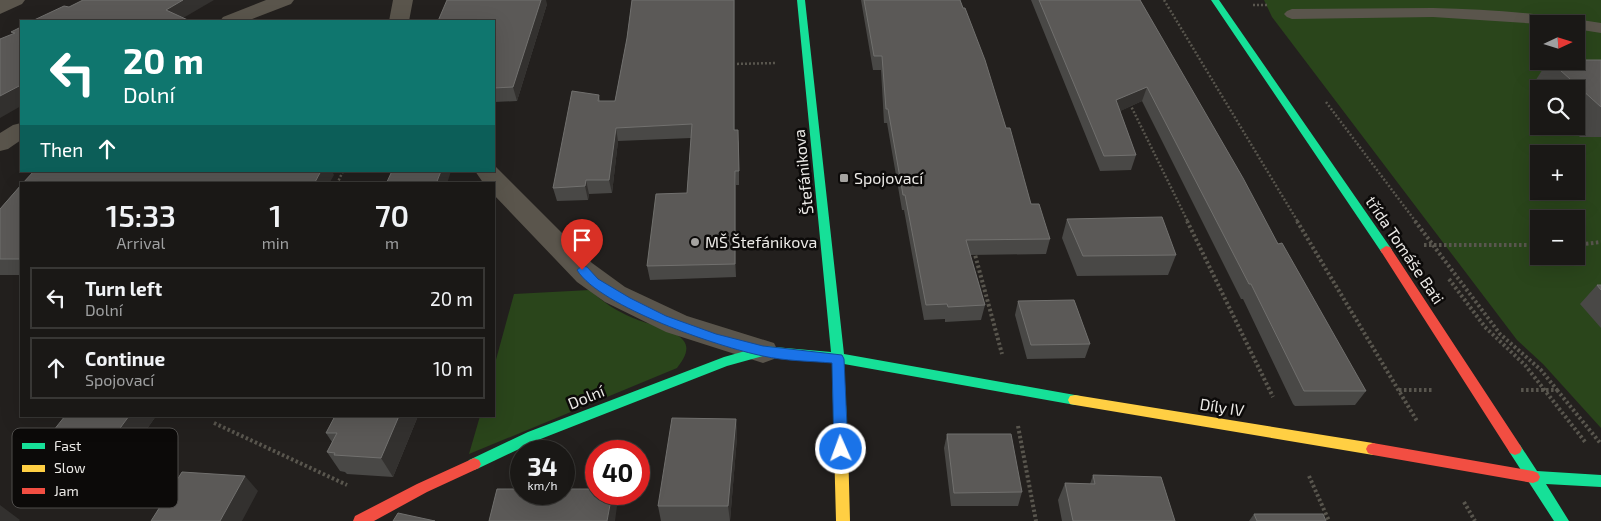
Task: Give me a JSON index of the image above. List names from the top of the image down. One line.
{"streets":{"street":["Štefánikova","třída Tomáše Bati","Dolní","Díly IV"]},"crossings":[["Štefánikova","Dolní"],["Štefánikova","Díly IV"],["třída Tomáše Bati","Díly IV"],["Dolní","Díly IV"]],"places":{"transit":["Spojovací"],"other":["MŠ Štefánikova"]},"legend":["Fast","Slow","Jam"],"north":"right","page":{"map_buttons":["+","−"],"turn":["20 m","Dolní"],"then":"Then","eta":["15:33","Arrival","1","min","70","m"],"list":[{"name":"Turn left","note":"Dolní","value":"20 m"},{"name":"Continue","note":"Spojovací","value":"10 m"}],"speed":"34 km/h","limit":"40"}}
